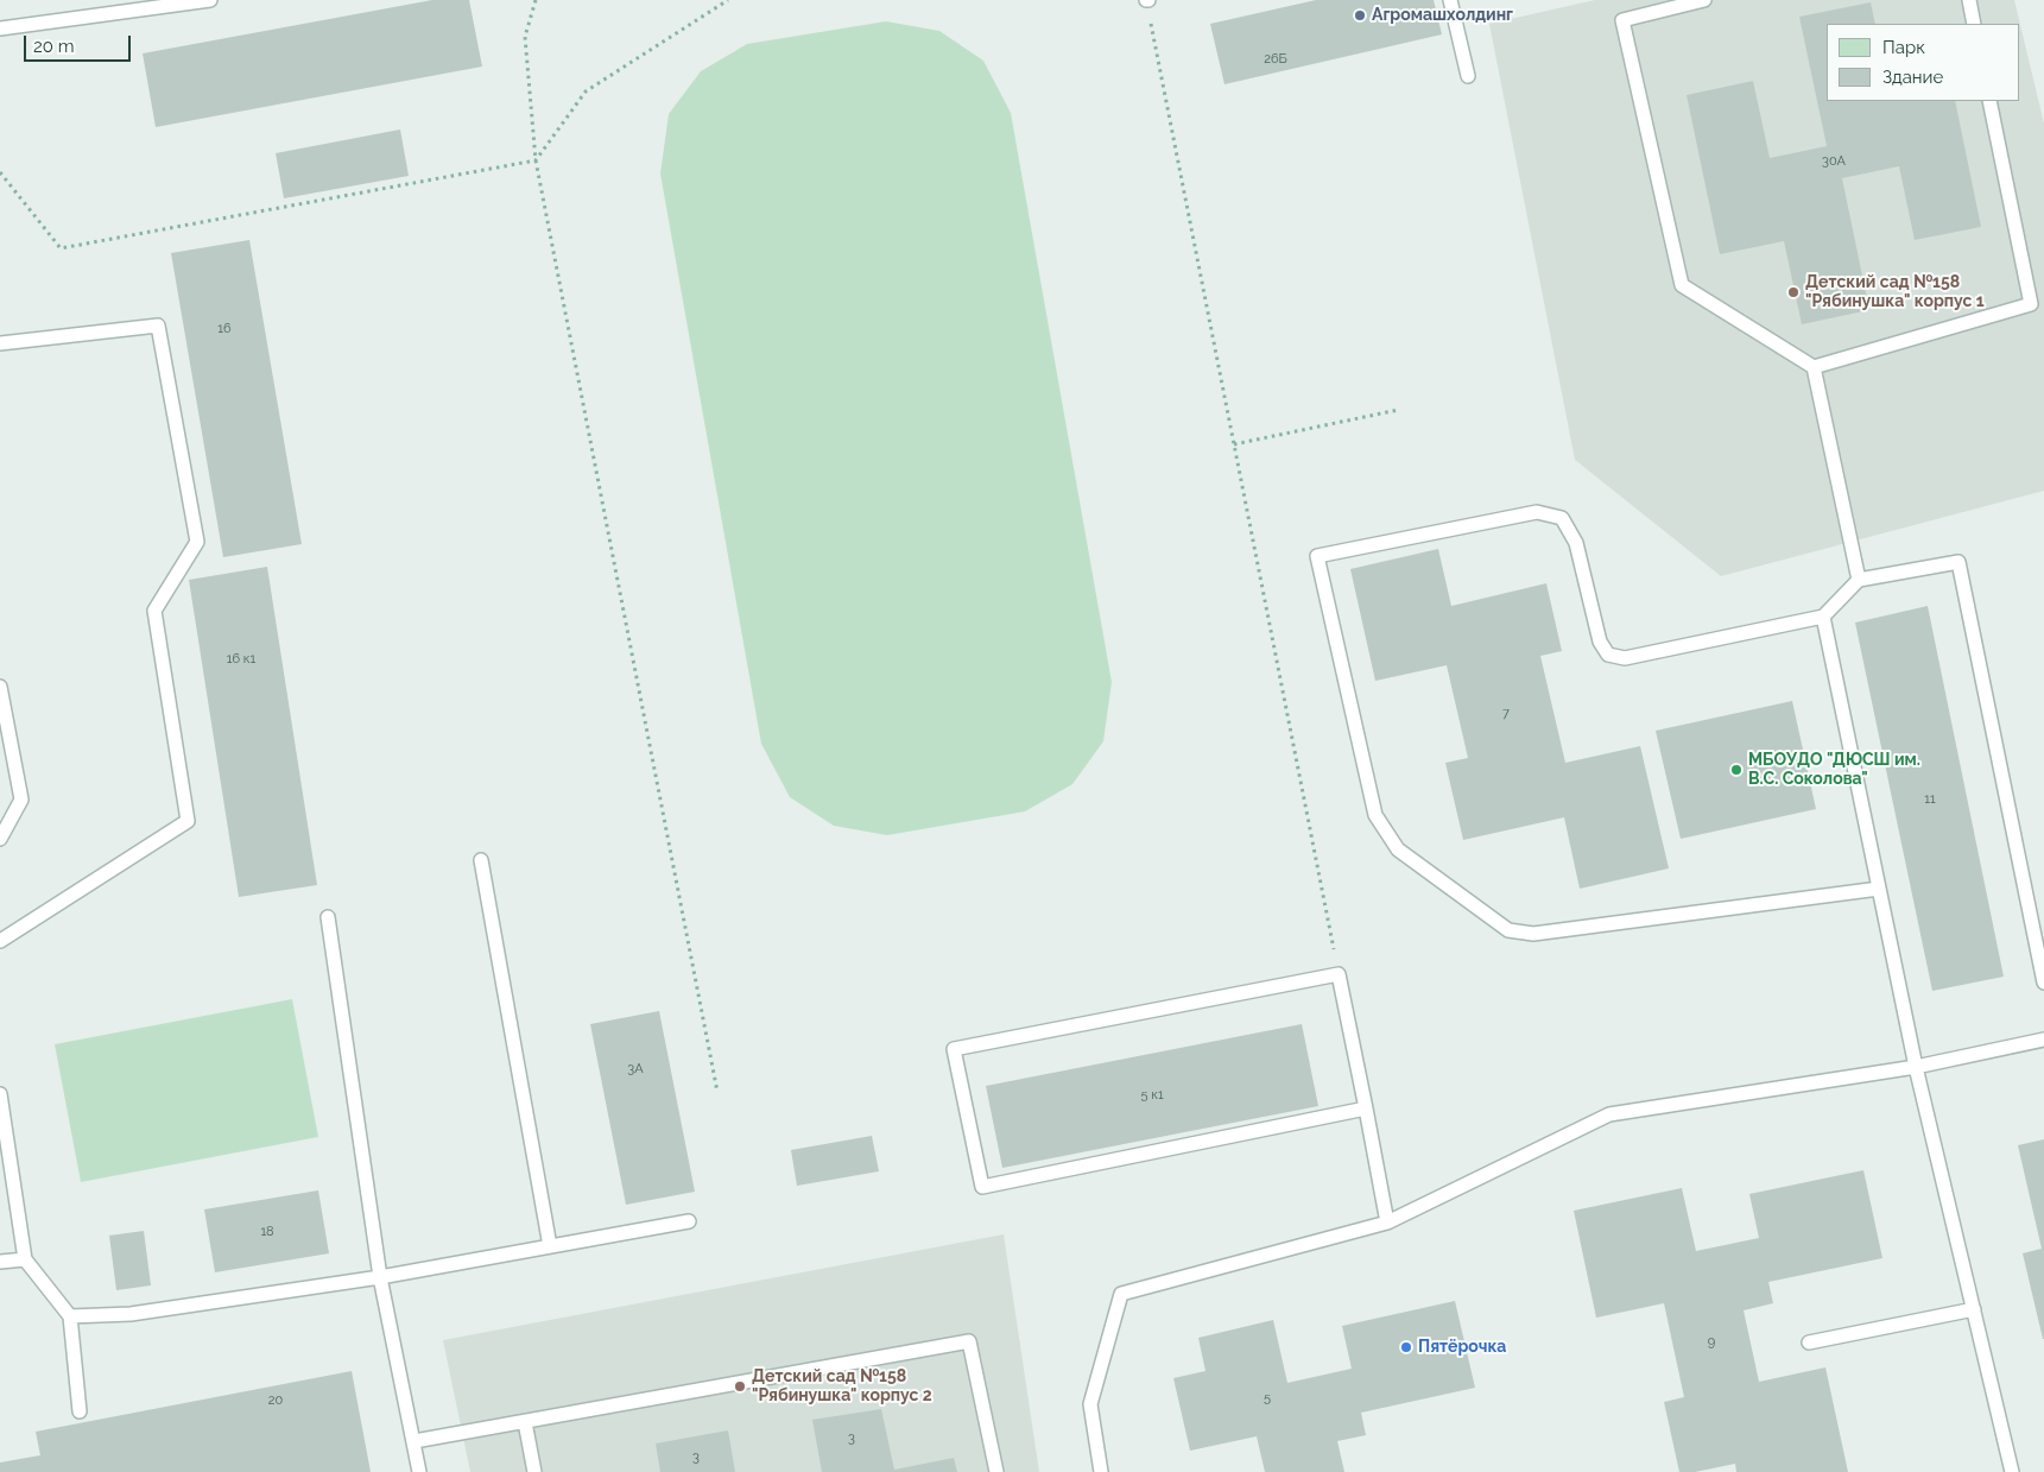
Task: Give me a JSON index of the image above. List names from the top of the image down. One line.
{"places":["Агромашхолдинг","Детский сад №158 \"Рябинушка\" корпус 1","МБОУДО \"ДЮСШ им. В.С. Соколова\"","Пятёрочка","Детский сад №158 \"Рябинушка\" корпус 2"],"house_numbers":["26Б","30А","16","16 к1","7","11","3А","5 к1","18","9","5","20","3","3"],"legend":["Парк","Здание"],"scale_bar":"20 m"}
